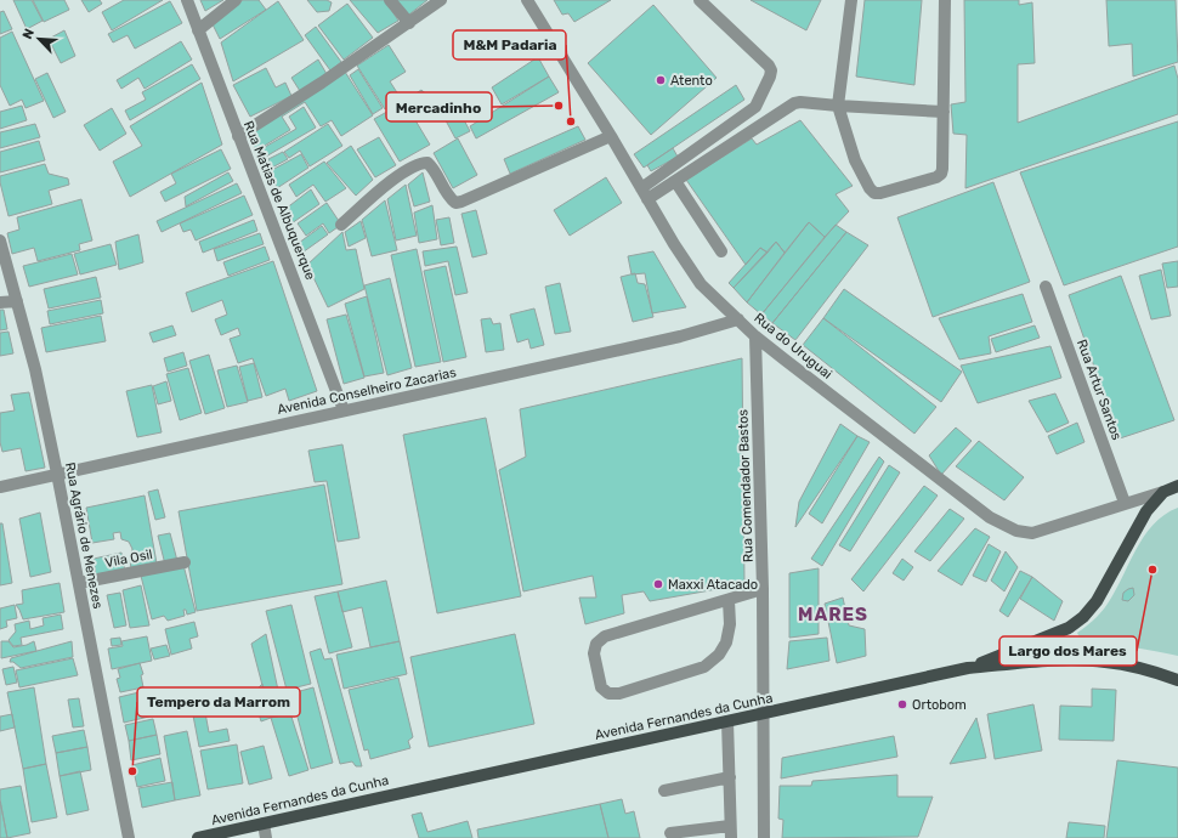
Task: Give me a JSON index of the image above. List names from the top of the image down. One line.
{"streets":{"main road":["Avenida Fernandes da Cunha"],"street":["Rua Matias de Albuquerque","Rua do Uruguai","Rua Artur Santos","Avenida Conselheiro Zacarias","Rua Comendador Bastos","Rua Agrário de Menezes","Vila Osil"]},"crossings":[["Rua Matias de Albuquerque","Avenida Conselheiro Zacarias"],["Rua do Uruguai","Rua Artur Santos"],["Rua do Uruguai","Avenida Conselheiro Zacarias"],["Rua do Uruguai","Rua Comendador Bastos"],["Avenida Conselheiro Zacarias","Rua Agrário de Menezes"],["Rua Comendador Bastos","Avenida Fernandes da Cunha"],["Rua Agrário de Menezes","Vila Osil"]],"districts":["MARES"],"places":["Atento","Mercadinho","M&M Padaria","Largo dos Mares","Maxxi Atacado","Ortobom","Tempero da Marrom"],"north":"top left"}
